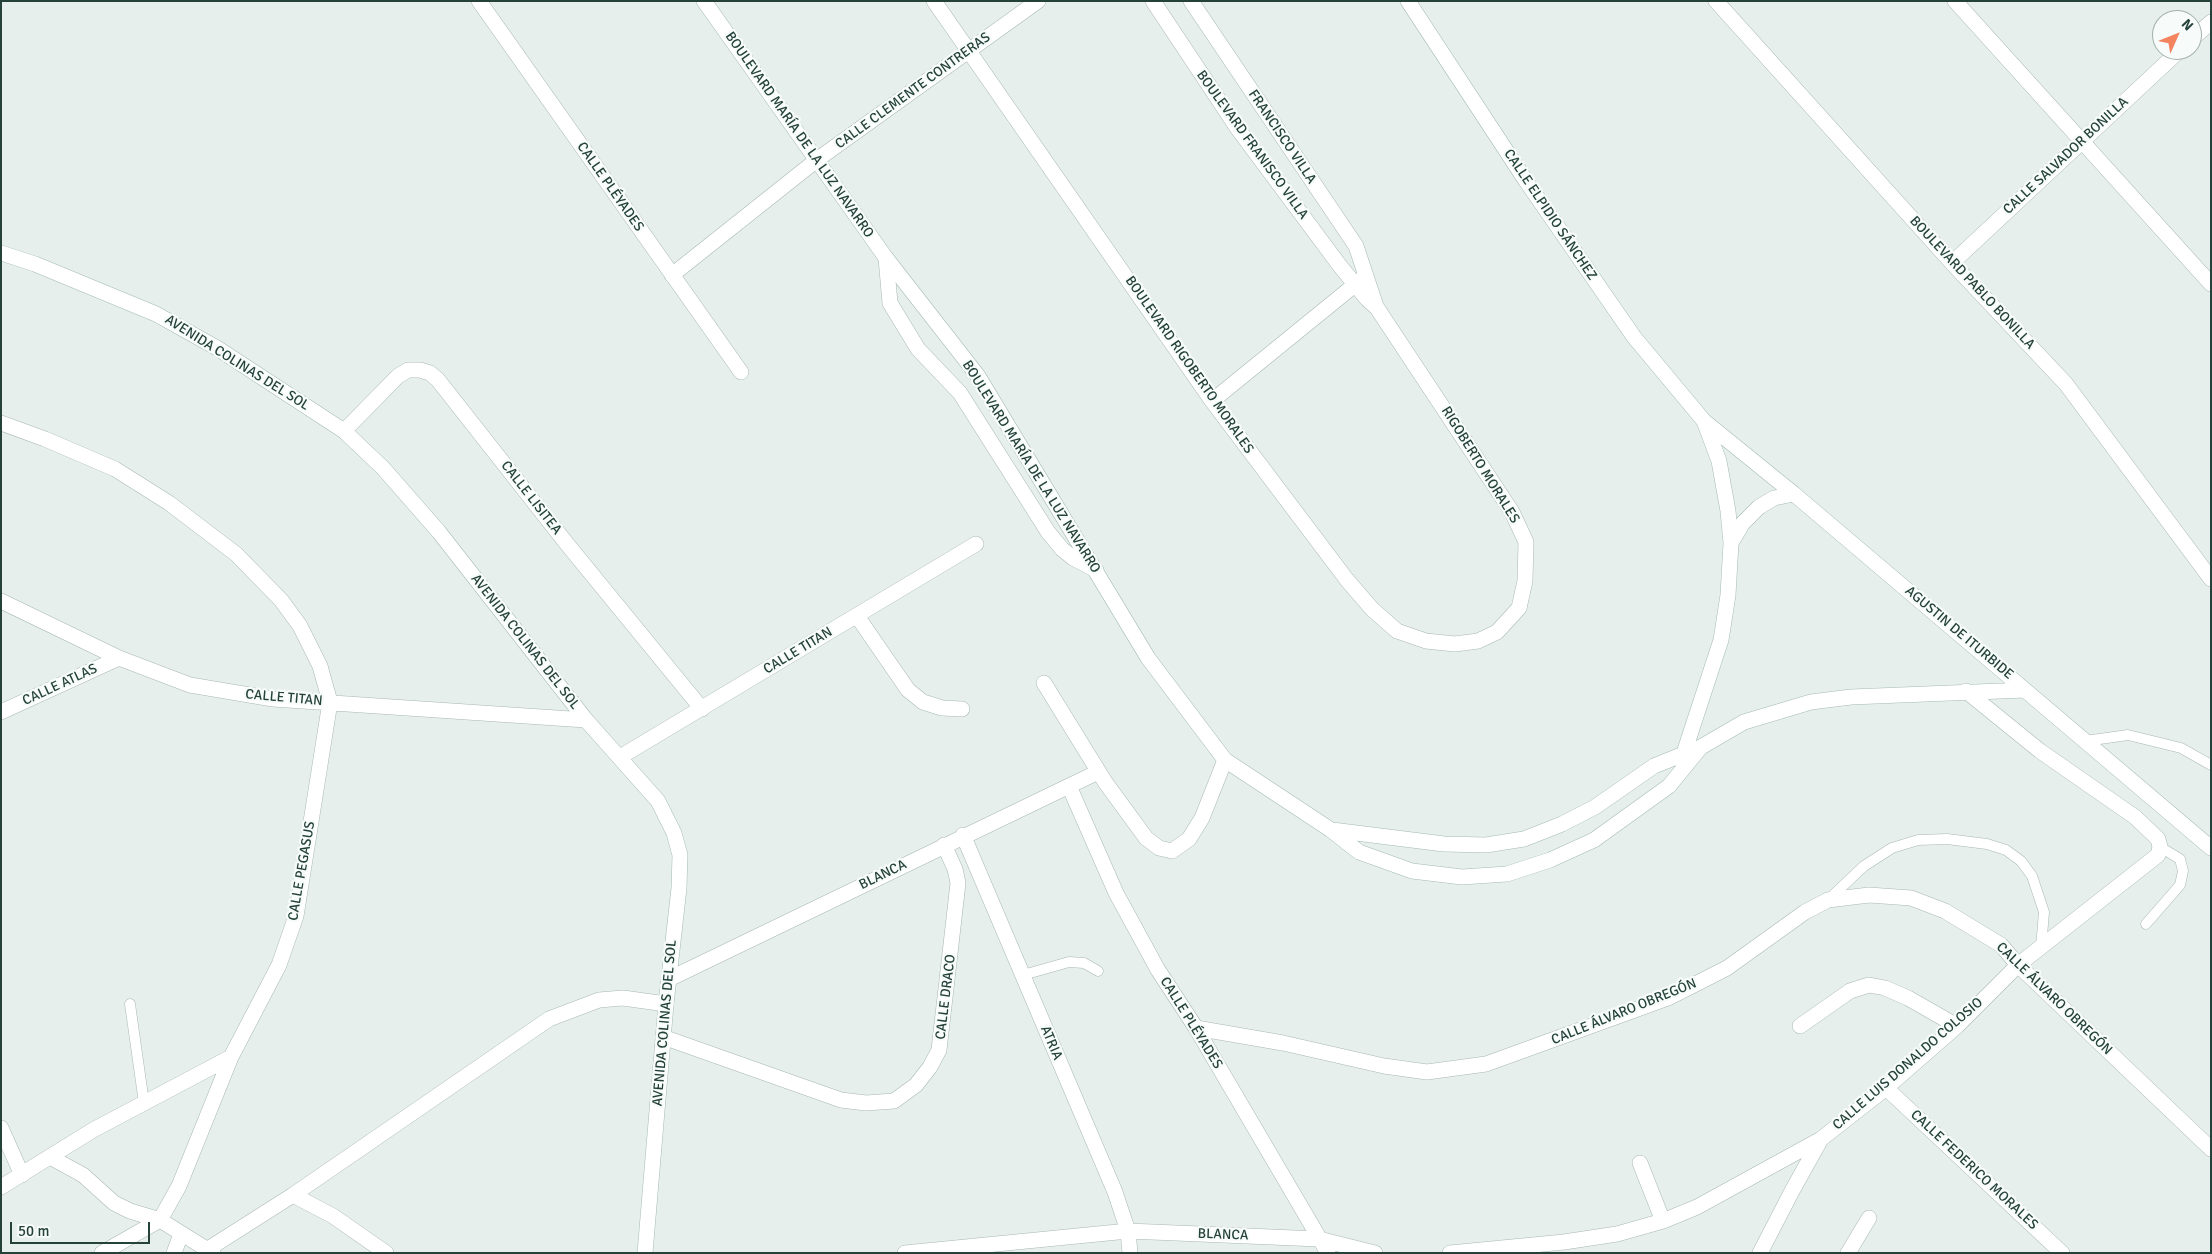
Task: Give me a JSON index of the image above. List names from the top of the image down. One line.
{"streets":{"street":["CALLE CLEMENTE CONTRERAS","BOULEVARD MARÍA DE LA LUZ NAVARRO","FRANCISCO VILLA","BOULEVARD FRANISCO VILLA","CALLE SALVADOR BONILLA","CALLE PLÉYADES","CALLE ELPIDIO SÁNCHEZ","BOULEVARD PABLO BONILLA","AVENIDA COLINAS DEL SOL","BOULEVARD RIGOBERTO MORALES","RIGOBERTO MORALES","CALLE LISITEA","AGUSTIN DE ITURBIDE","CALLE TITAN","CALLE ATLAS","CALLE PEGASUS","BLANCA","CALLE DRACO","CALLE ÁLVARO OBREGÓN","ATRIA","CALLE LUIS DONALDO COLOSIO","CALLE FEDERICO MORALES"]},"crossings":[["CALLE CLEMENTE CONTRERAS","BOULEVARD MARÍA DE LA LUZ NAVARRO"],["CALLE CLEMENTE CONTRERAS","CALLE PLÉYADES"],["CALLE CLEMENTE CONTRERAS","BOULEVARD RIGOBERTO MORALES"],["BOULEVARD MARÍA DE LA LUZ NAVARRO","AGUSTIN DE ITURBIDE"],["FRANCISCO VILLA","BOULEVARD FRANISCO VILLA"],["FRANCISCO VILLA","RIGOBERTO MORALES"],["BOULEVARD FRANISCO VILLA","RIGOBERTO MORALES"],["CALLE SALVADOR BONILLA","BOULEVARD PABLO BONILLA"],["CALLE PLÉYADES","BLANCA"],["CALLE PLÉYADES","CALLE ÁLVARO OBREGÓN"],["CALLE ELPIDIO SÁNCHEZ","AGUSTIN DE ITURBIDE"],["AVENIDA COLINAS DEL SOL","CALLE LISITEA"],["AVENIDA COLINAS DEL SOL","CALLE TITAN"],["AVENIDA COLINAS DEL SOL","BLANCA"],["AVENIDA COLINAS DEL SOL","CALLE DRACO"],["BOULEVARD RIGOBERTO MORALES","RIGOBERTO MORALES"],["CALLE LISITEA","CALLE TITAN"],["CALLE TITAN","CALLE ATLAS"],["CALLE TITAN","CALLE PEGASUS"],["BLANCA","CALLE DRACO"],["BLANCA","ATRIA"],["CALLE ÁLVARO OBREGÓN","CALLE LUIS DONALDO COLOSIO"],["CALLE LUIS DONALDO COLOSIO","CALLE FEDERICO MORALES"]],"scale_bar":"50 m","north":"top right"}
